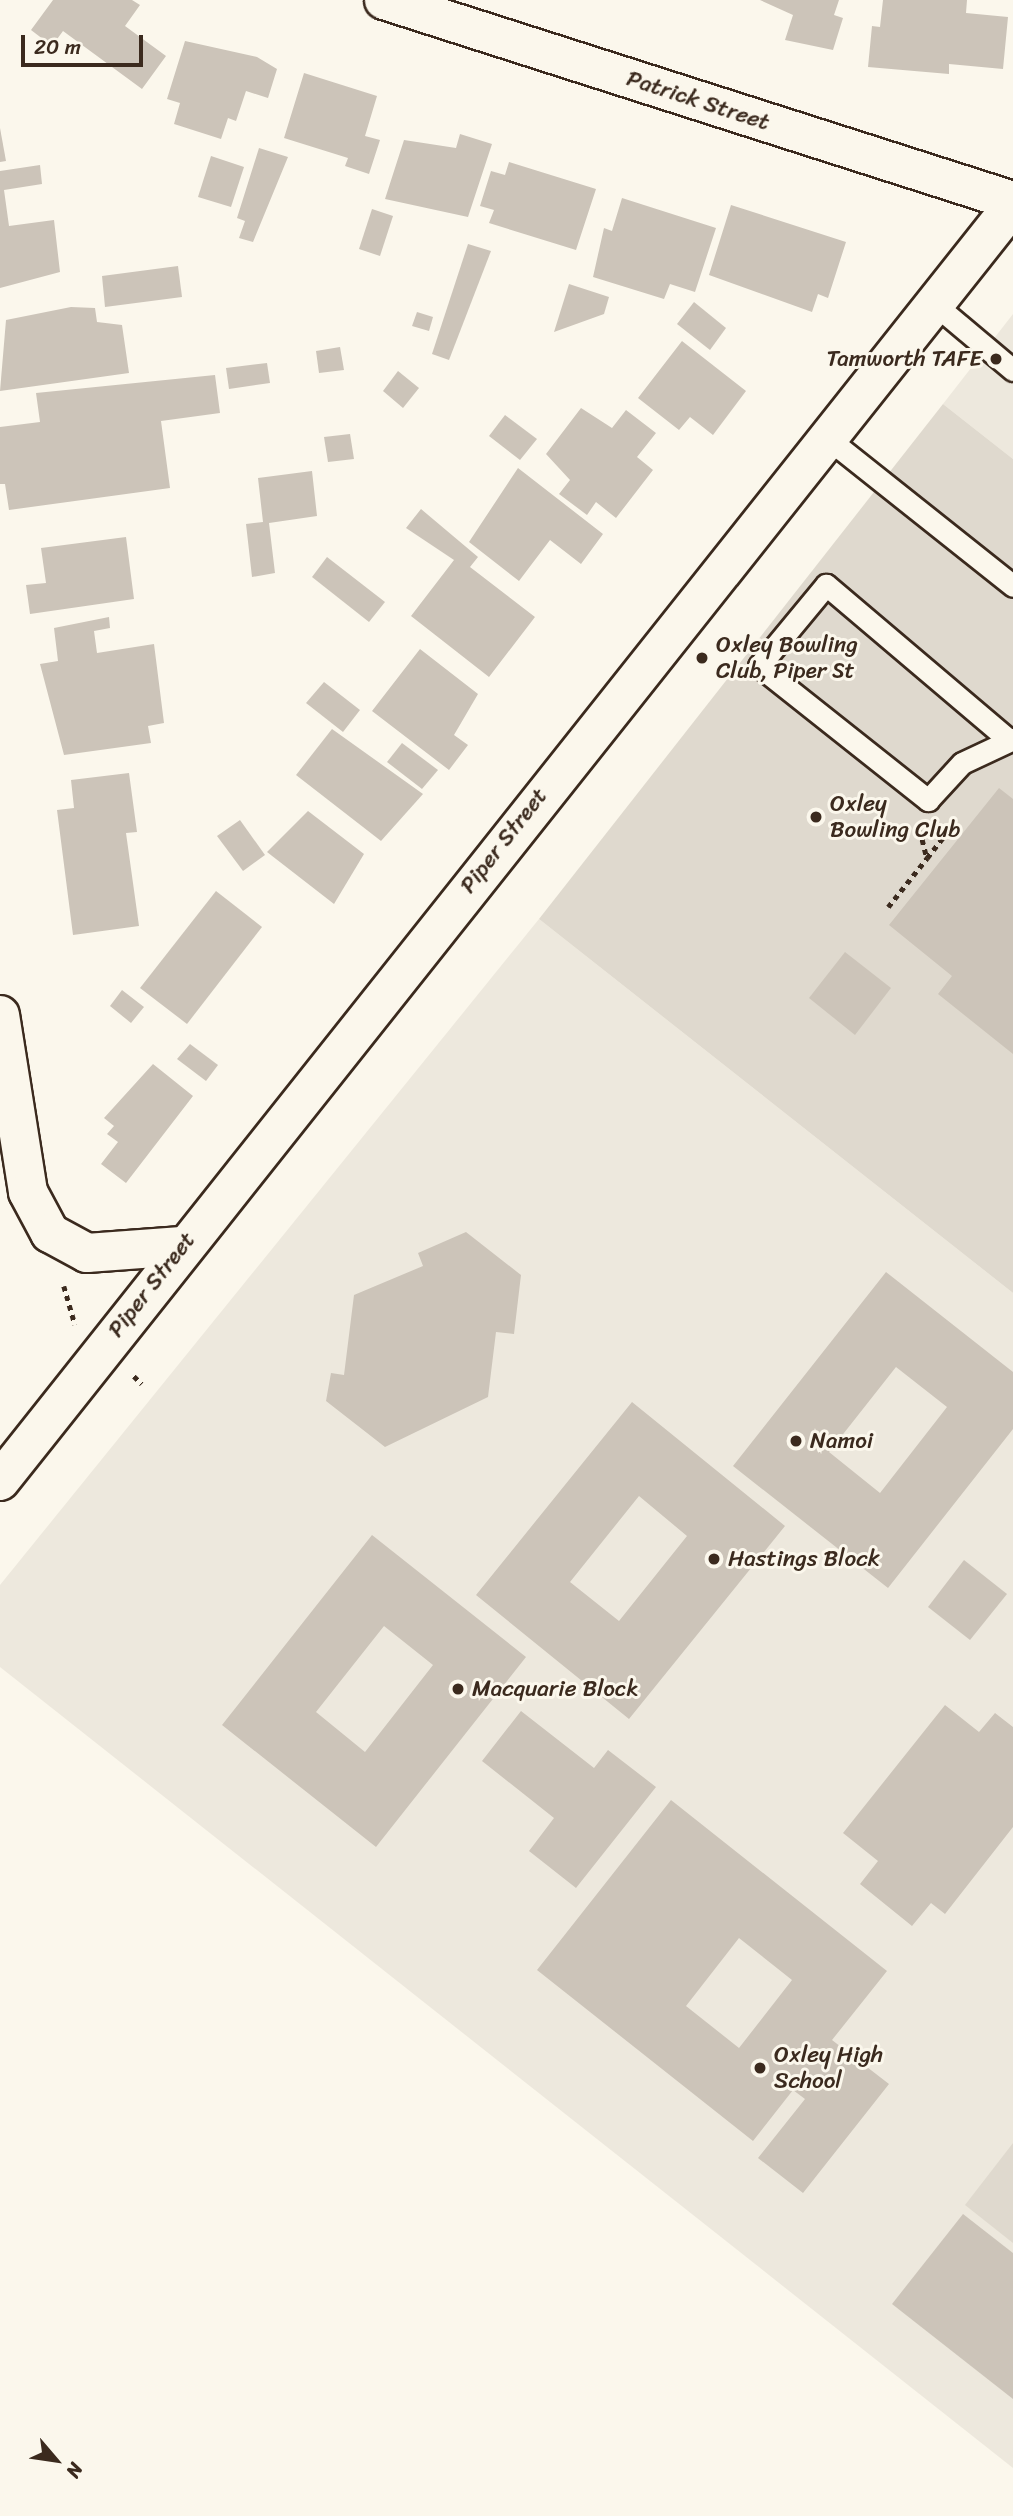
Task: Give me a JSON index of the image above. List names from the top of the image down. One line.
{"streets":{"street":["Patrick Street","Piper Street"]},"crossings":[["Patrick Street","Piper Street"]],"places":["Tamworth TAFE","Oxley Bowling Club, Piper St","Oxley Bowling Club","Namoi","Hastings Block","Macquarie Block","Oxley High School"],"scale_bar":"20 m","north":"bottom right"}
